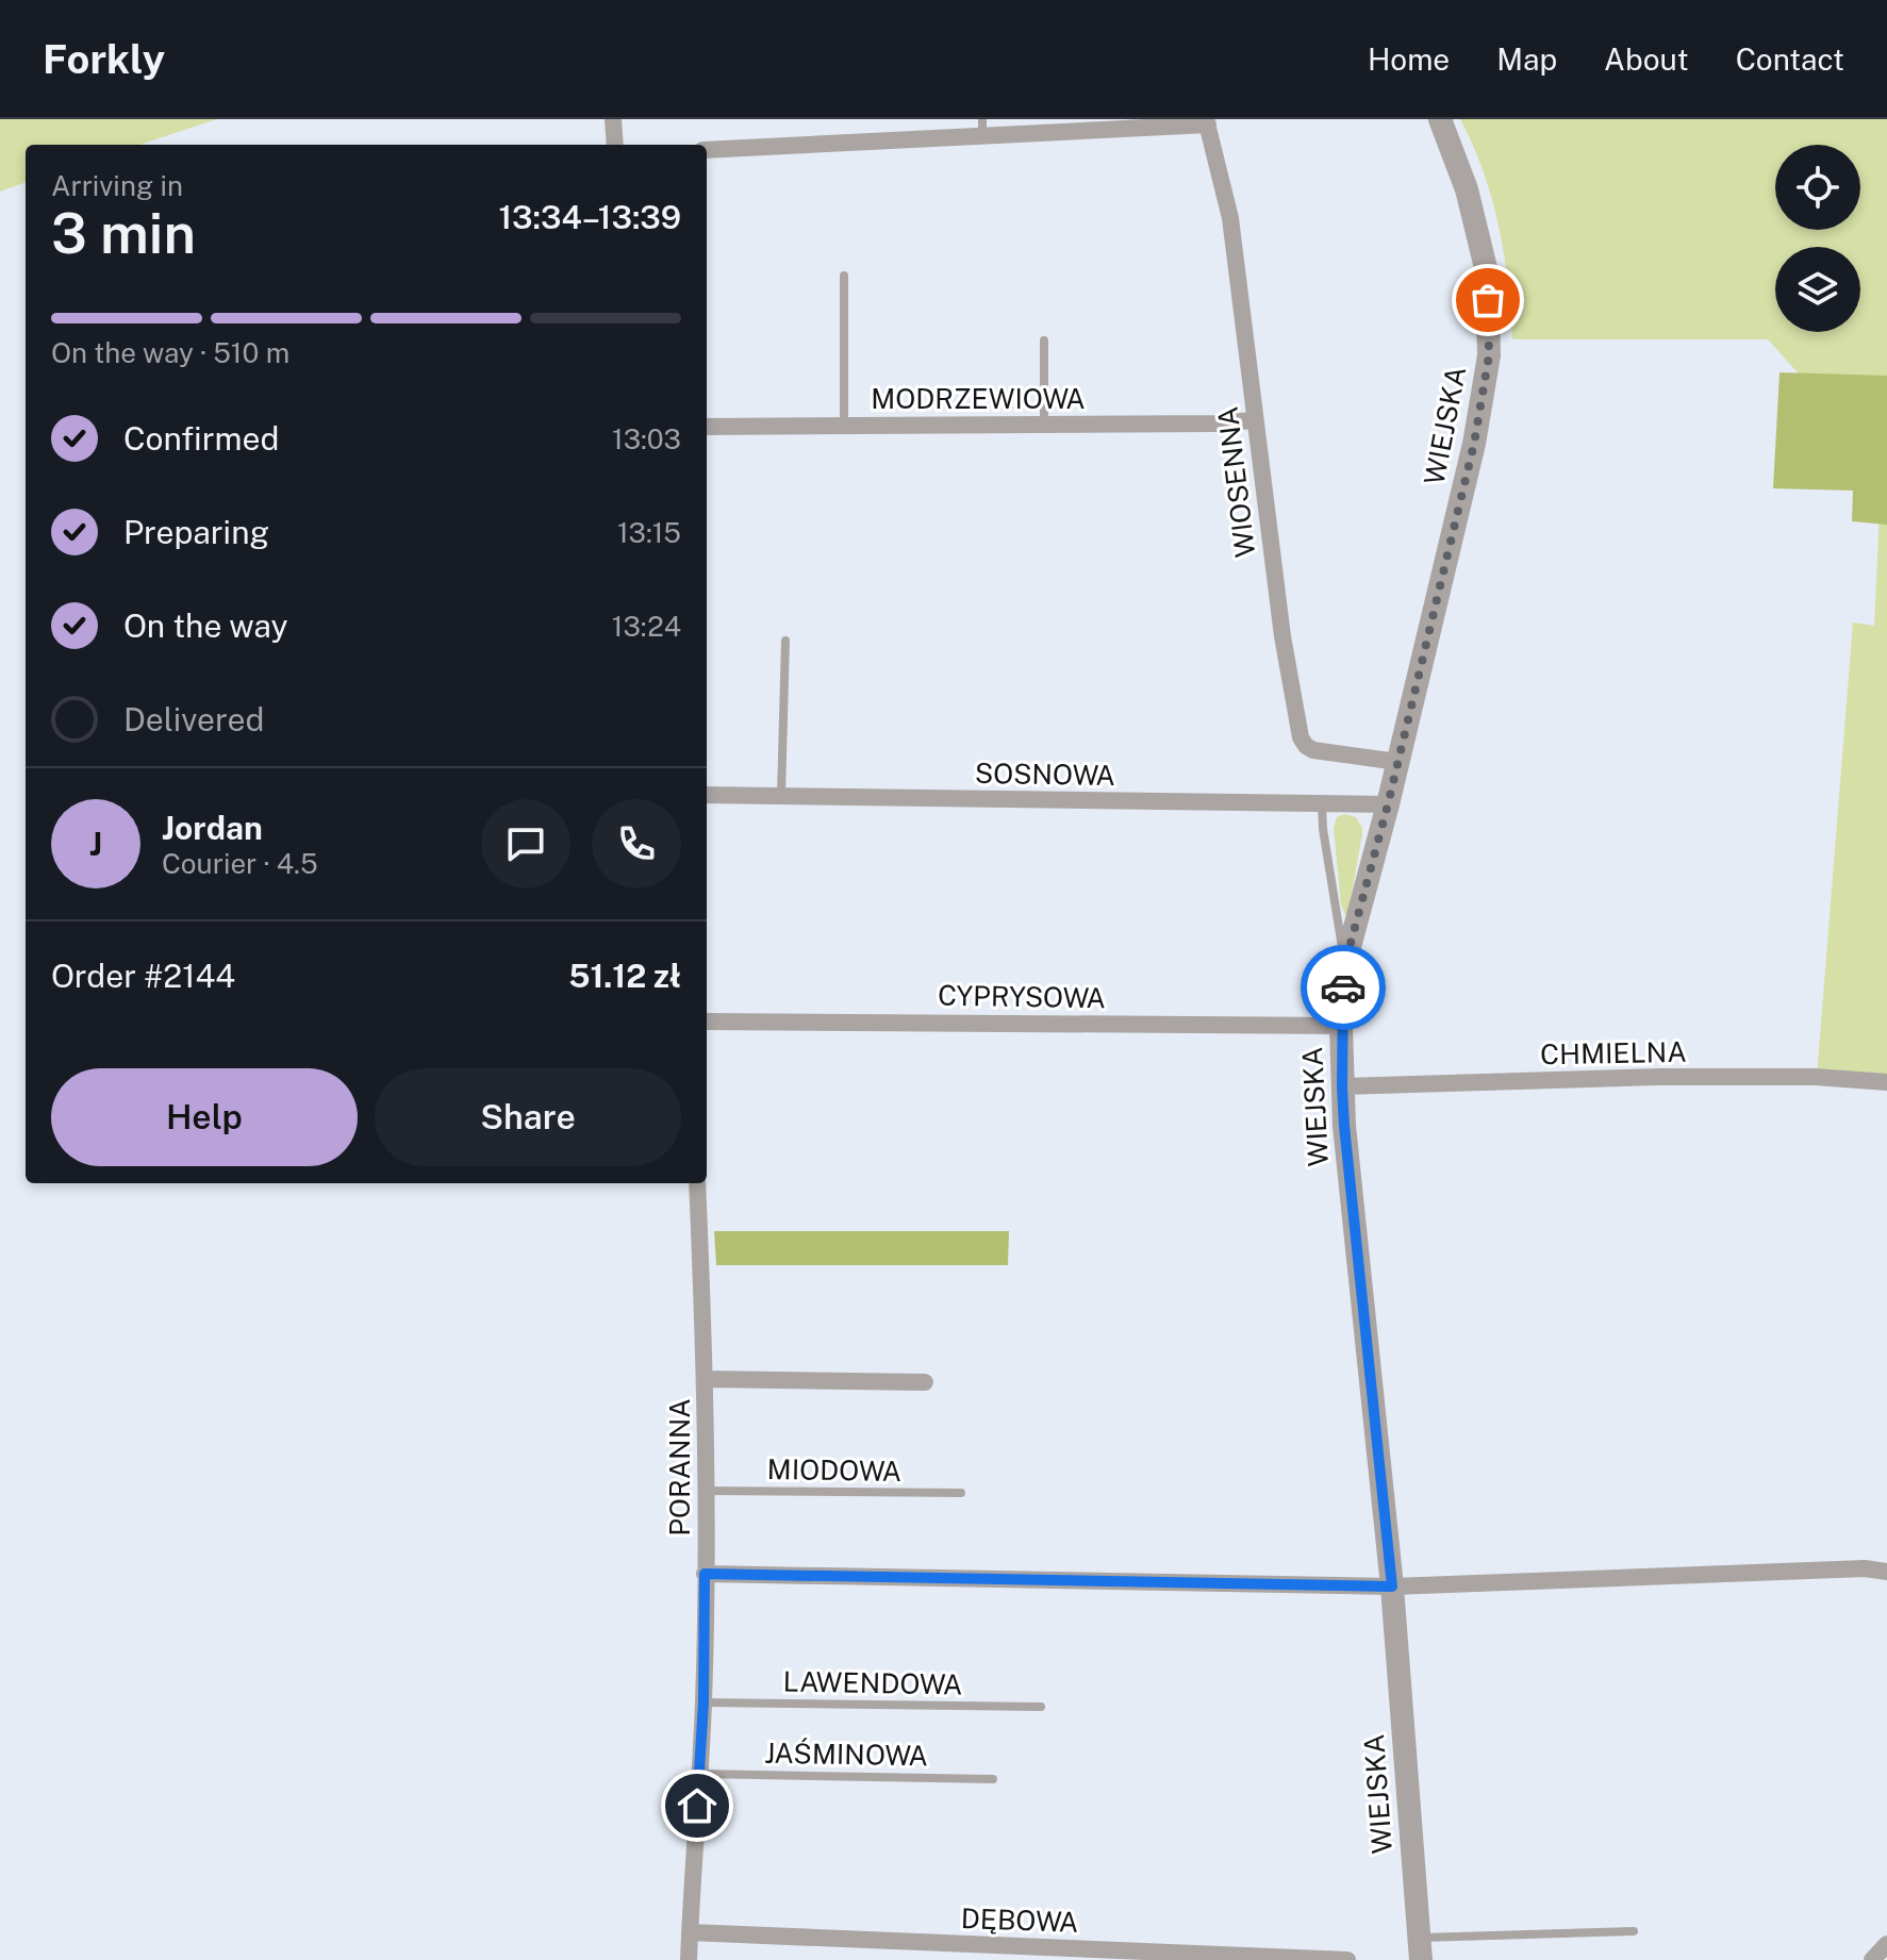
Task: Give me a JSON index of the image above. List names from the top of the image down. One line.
{"streets":{"street":["MODRZEWIOWA","WIEJSKA","WIOSENNA","SOSNOWA","CYPRYSOWA","CHMIELNA","PORANNA","DĘBOWA"],"lane":["MIODOWA","LAWENDOWA","JAŚMINOWA"]},"crossings":[["MODRZEWIOWA","WIOSENNA"],["WIEJSKA","WIOSENNA"],["WIEJSKA","SOSNOWA"],["WIEJSKA","CYPRYSOWA"],["WIEJSKA","CHMIELNA"],["PORANNA","MIODOWA"],["PORANNA","LAWENDOWA"],["PORANNA","JAŚMINOWA"],["PORANNA","DĘBOWA"]],"page":{"header":"Forkly","nav":["Home","Map","About","Contact"],"heading":["3 min","Arriving in","13:34–13:39"],"panel":["Jordan","Courier · 4.5","Order #2144","51.12 zł"],"bar":"On the way · 510 m","list":[["Confirmed","13:03"],["Preparing","13:15"],["On the way","13:24"],"Delivered"],"round":"J","buttons":["Help","Share"]}}
